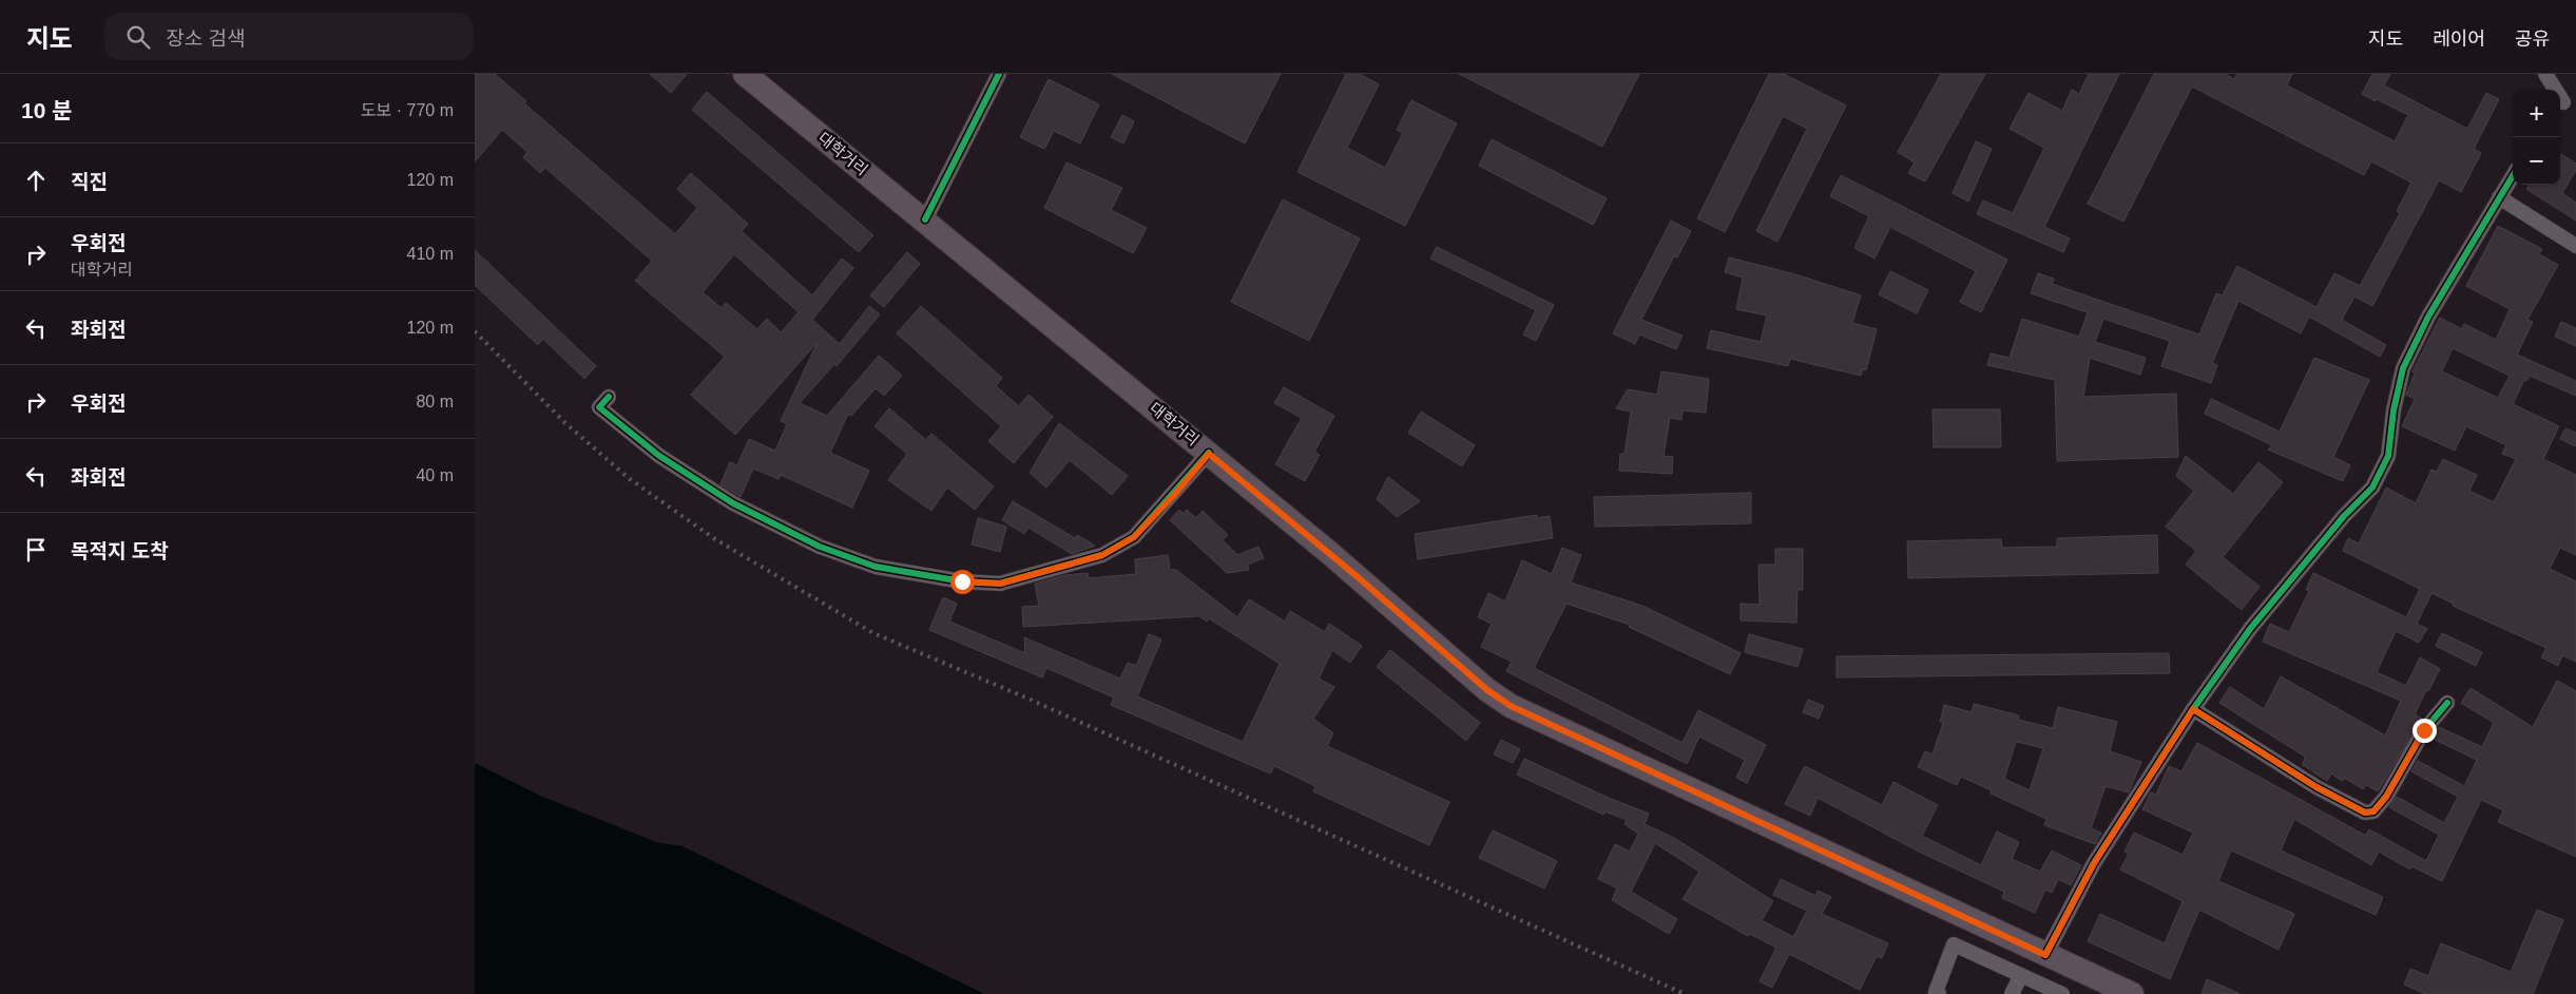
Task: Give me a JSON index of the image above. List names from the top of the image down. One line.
{"streets":{"main road":["대학거리"]},"page":{"header":"지도","search":"장소 검색","nav":["지도","레이어","공유"],"heading":["10 분","도보 · 770 m"],"map_buttons":["+","−"],"list":[["직진","120 m"],["우회전","대학거리","410 m"],["좌회전","120 m"],["우회전","80 m"],["좌회전","40 m"],"목적지 도착"]}}
